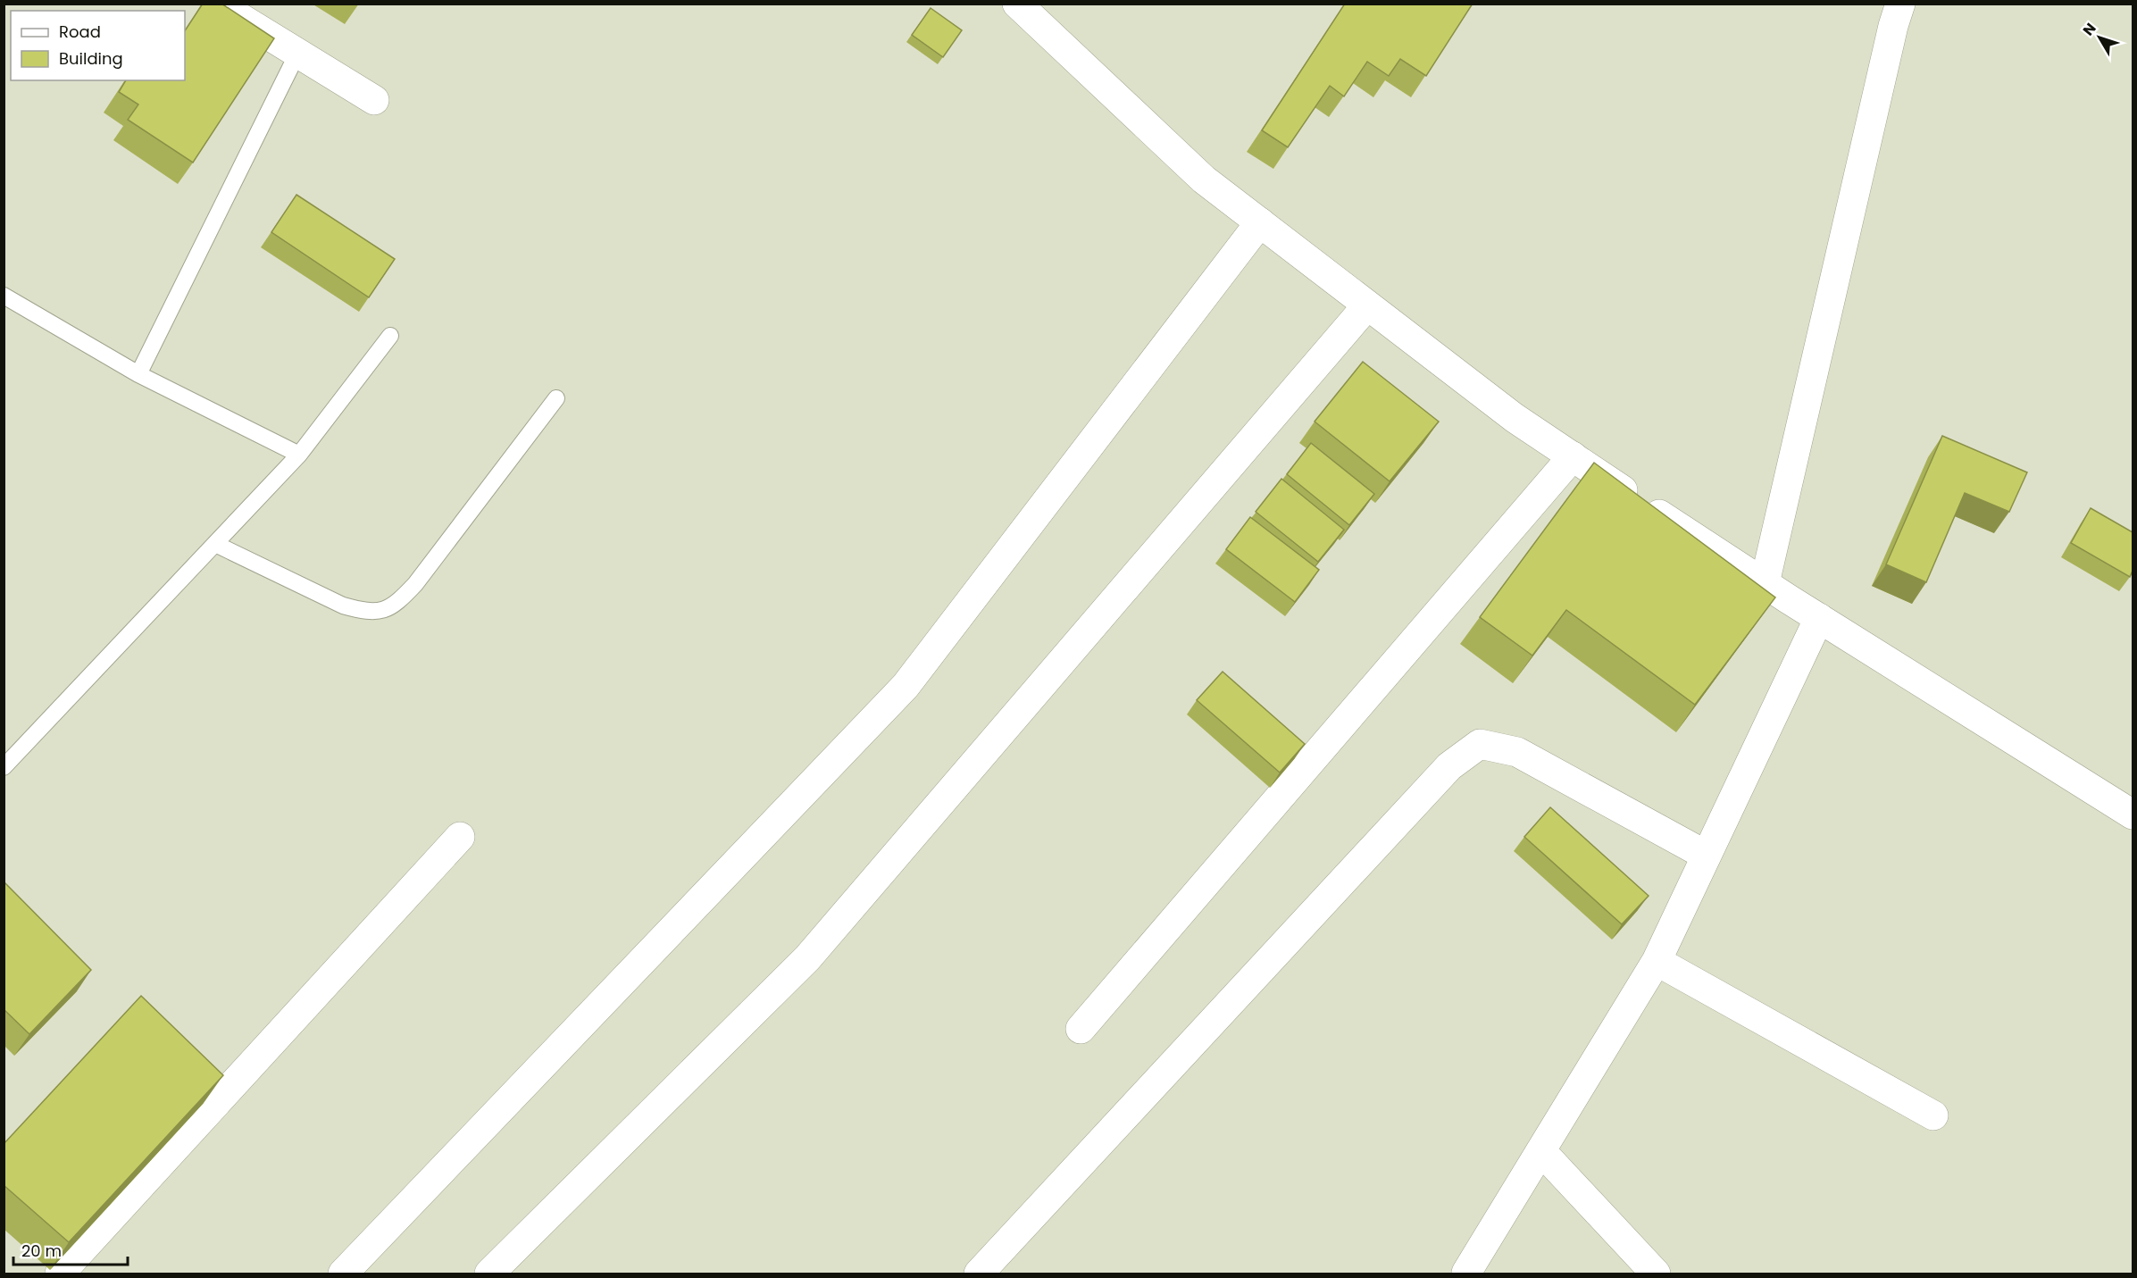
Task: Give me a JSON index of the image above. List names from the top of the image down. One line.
{"legend":["Road","Building"],"scale_bar":"20 m","north":"top left"}
